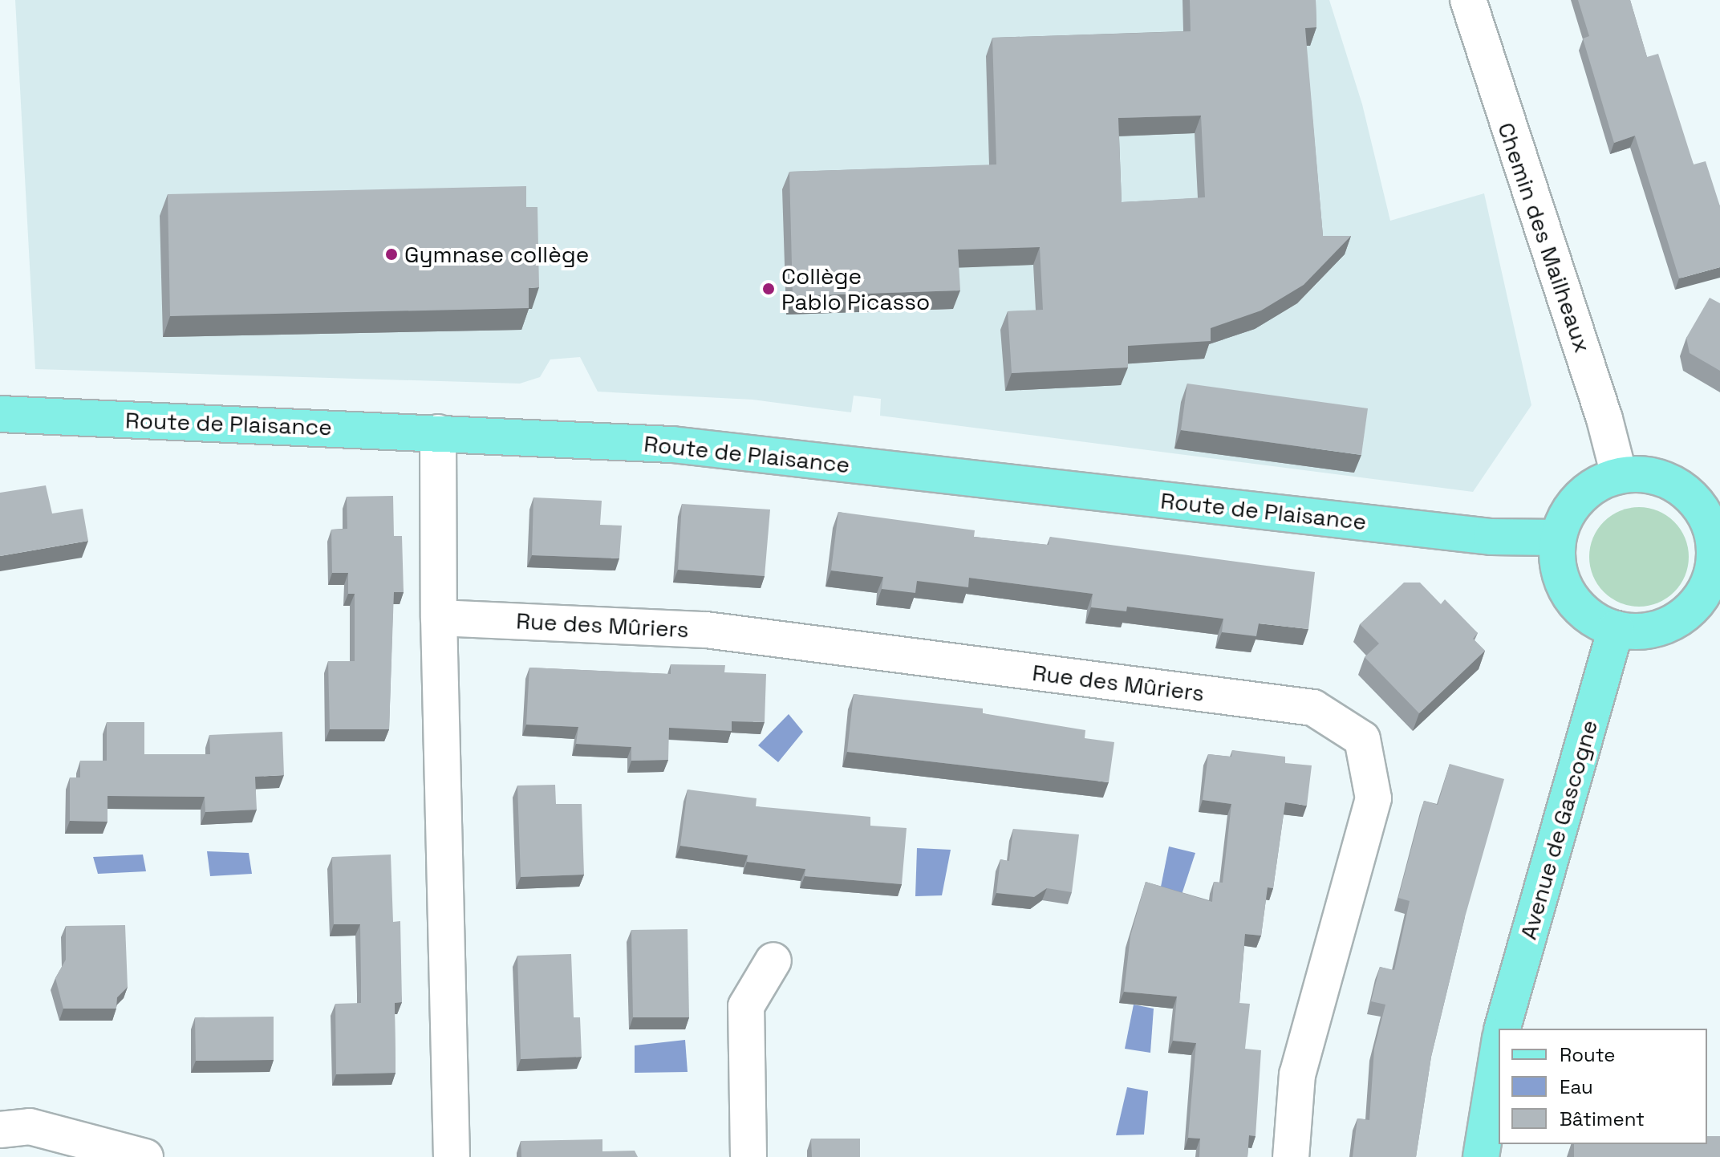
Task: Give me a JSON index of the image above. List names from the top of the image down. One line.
{"streets":{"main road":["Route de Plaisance","Avenue de Gascogne"],"street":["Chemin des Mailheaux","Rue des Mûriers"]},"crossings":[["Chemin des Mailheaux","Route de Plaisance"],["Chemin des Mailheaux","Avenue de Gascogne"],["Route de Plaisance","Avenue de Gascogne"]],"places":["Gymnase collège","Collège Pablo Picasso"],"legend":["Route","Eau","Bâtiment"]}
